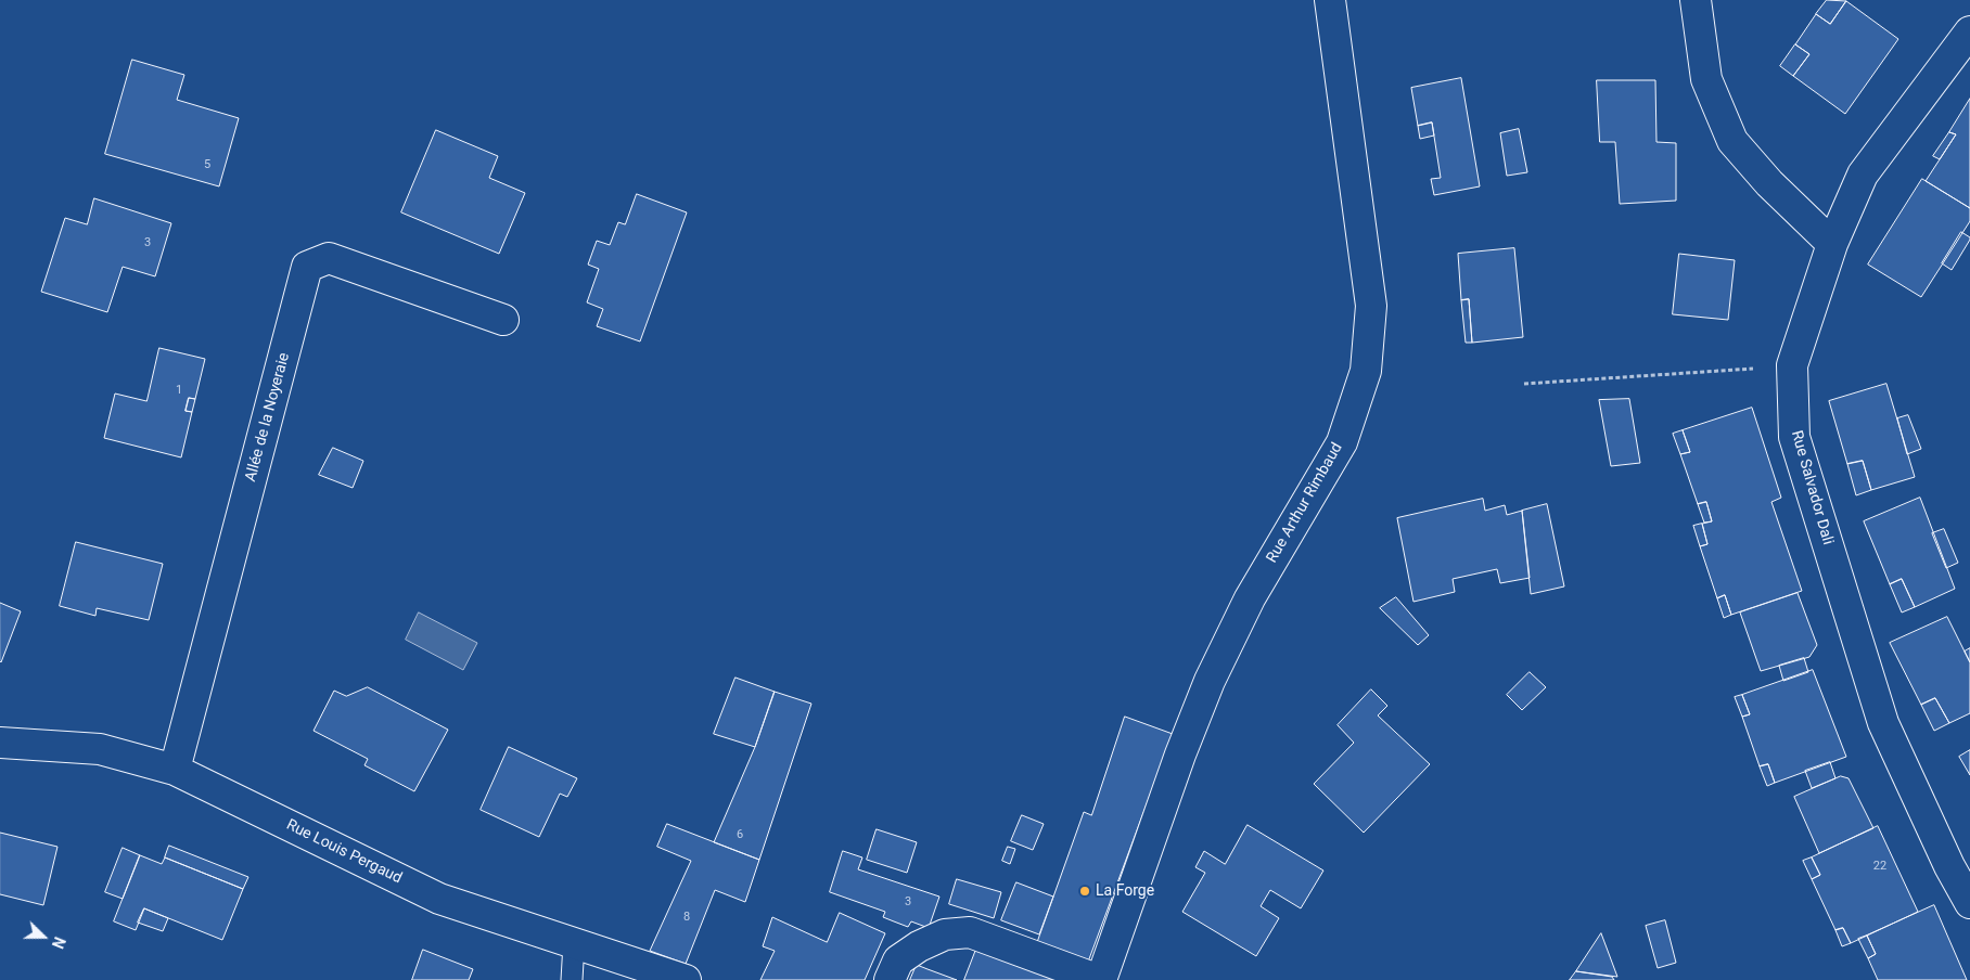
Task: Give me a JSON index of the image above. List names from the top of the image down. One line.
{"streets":{"street":["Allée de la Noyeraie","Rue Salvador Dali","Rue Arthur Rimbaud","Rue Louis Pergaud"]},"crossings":[["Allée de la Noyeraie","Rue Louis Pergaud"]],"places":["La Forge"],"house_numbers":["5","3","1","6","22","3","8"],"north":"right"}
